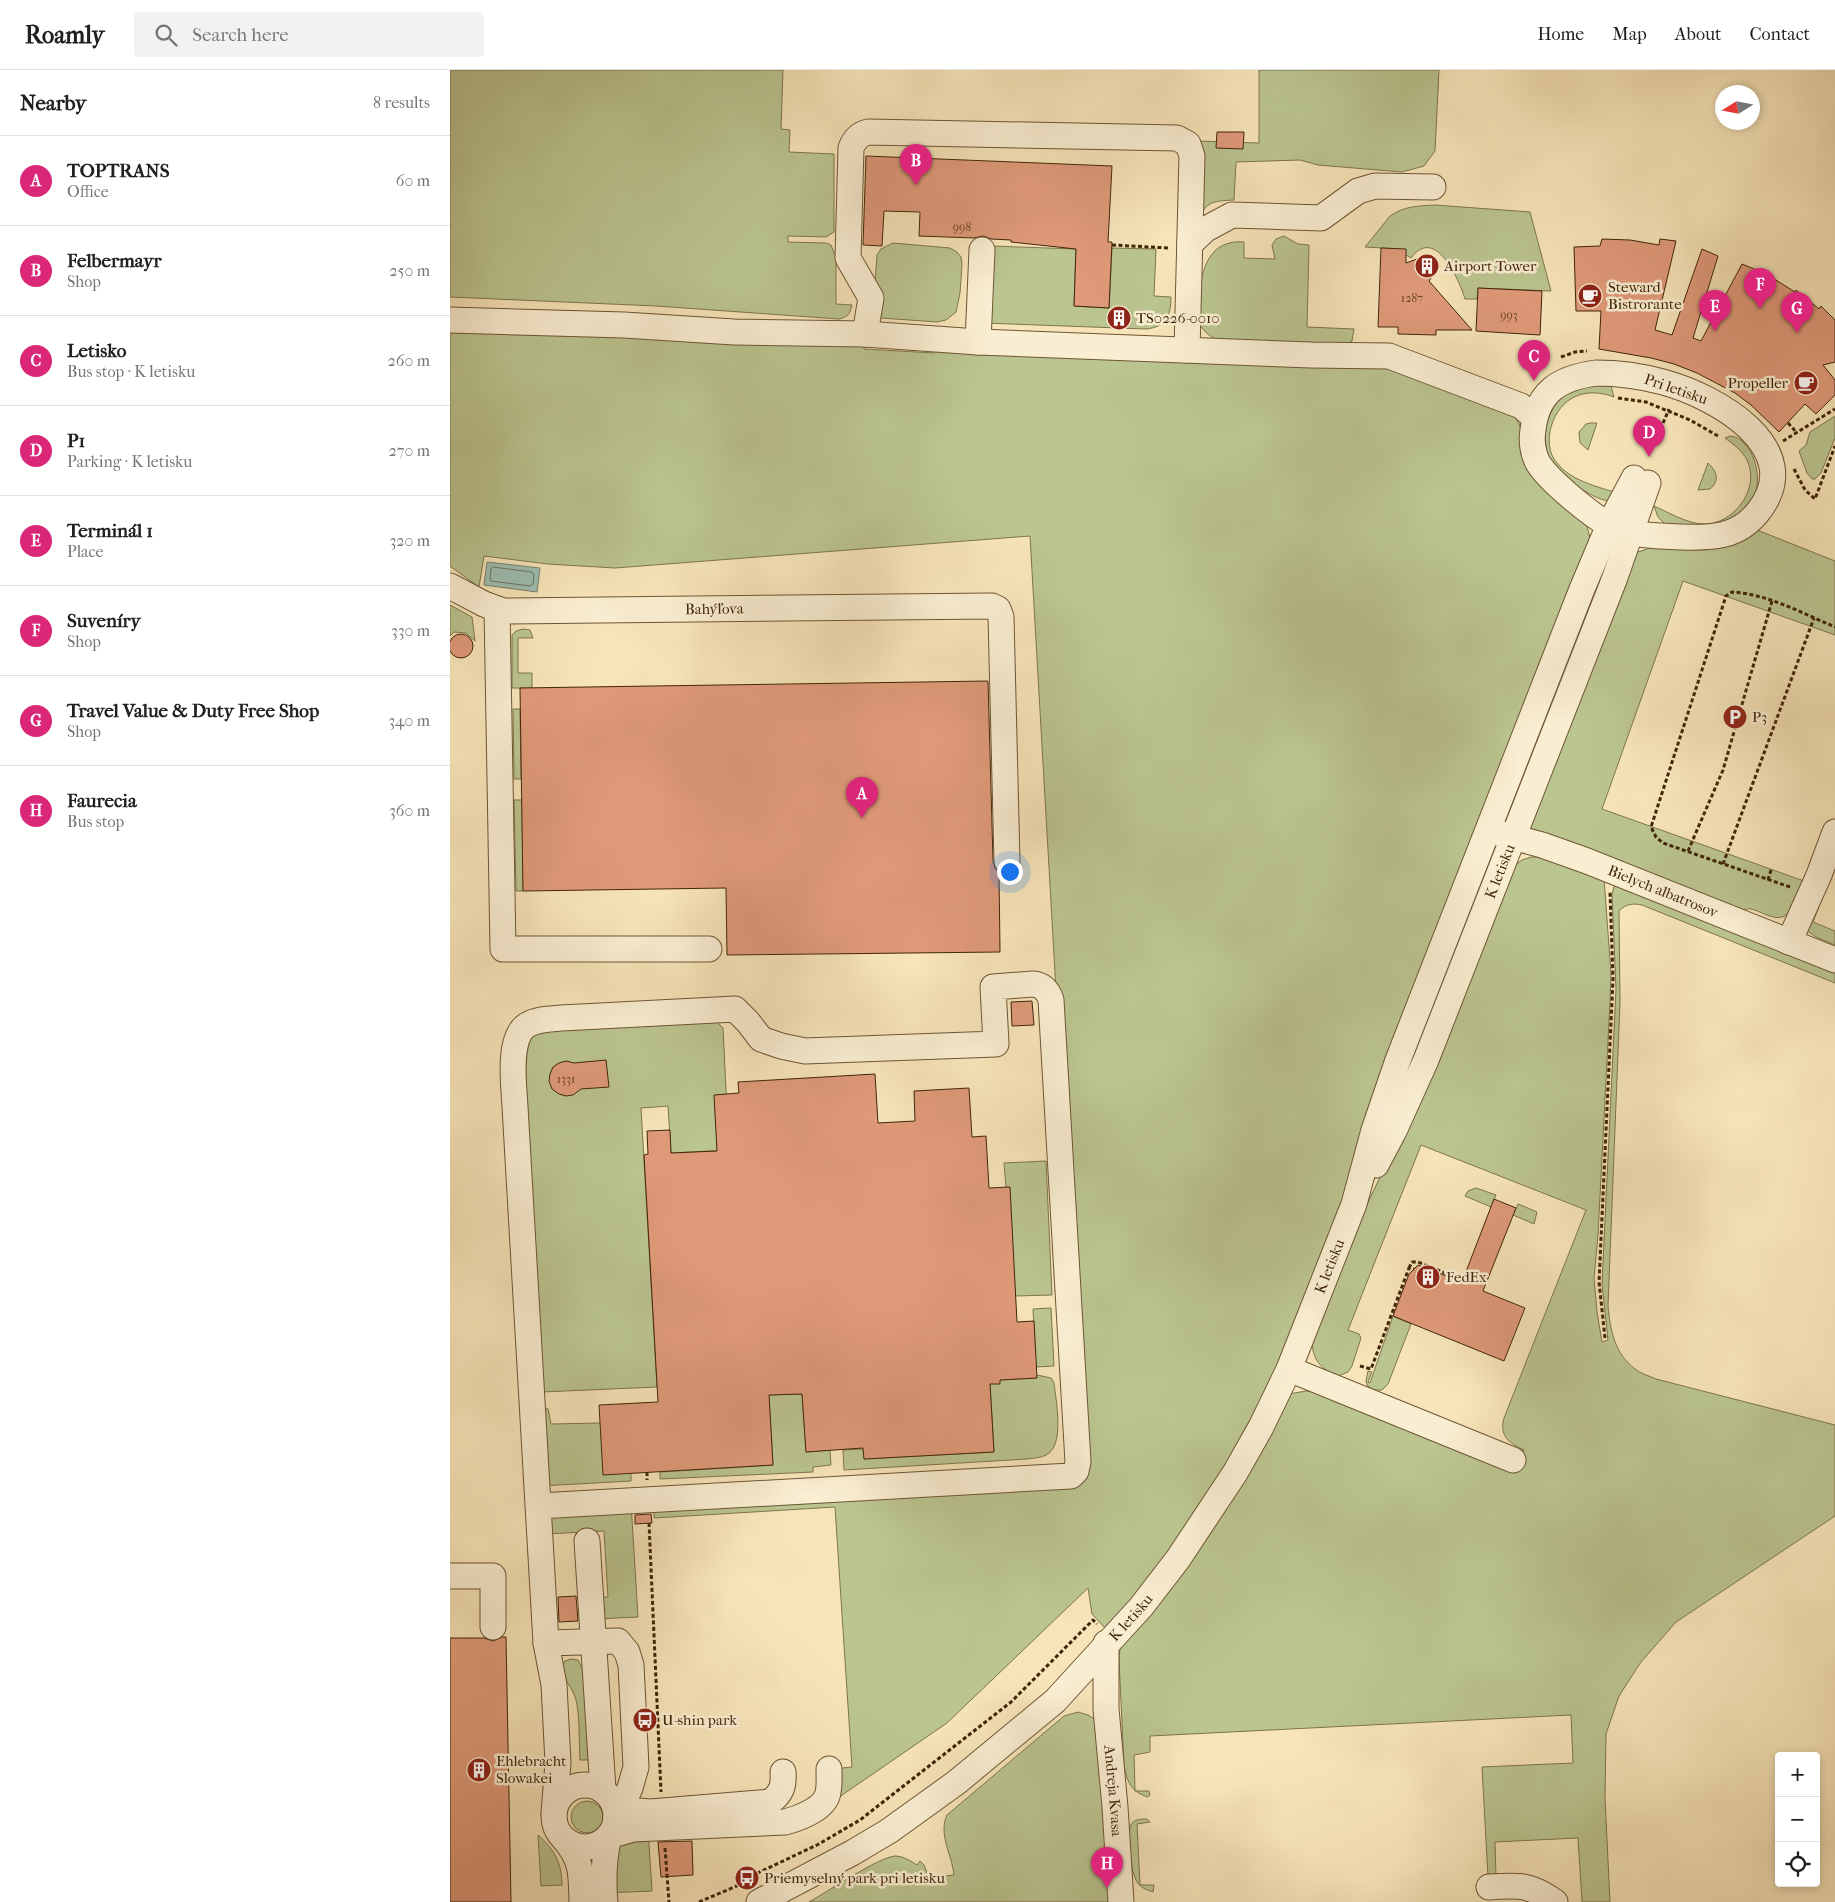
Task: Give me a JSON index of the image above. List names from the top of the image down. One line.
{"streets":{"street":["Pri letisku","Bahýľova","K letisku","Bielych albatrosov","Andreja Kvasa"]},"crossings":[["Pri letisku","K letisku"],["K letisku","Bielych albatrosov"],["K letisku","Andreja Kvasa"]],"places":{"building":["Airport Tower","TS0226-0010","FedEx","Ehlebracht Slowakei"],"cafe":["Steward Bistrorante","Propeller"],"parking":["P3"],"bus stop":["U-shin park","Priemyselný park pri letisku"]},"house_numbers":["998","1287","993","1331"],"north":"left","page":{"header":"Roamly","search":"Search here","nav":["Home","Map","About","Contact"],"heading":["Nearby","8 results"],"list":[{"mark":"A","name":"TOPTRANS","note":"Office","value":"60 m"},{"mark":"B","name":"Felbermayr","note":"Shop","value":"250 m"},{"mark":"C","name":"Letisko","note":"Bus stop · K letisku","value":"260 m"},{"mark":"D","name":"P1","note":"Parking · K letisku","value":"270 m"},{"mark":"E","name":"Terminál 1","note":"Place","value":"320 m"},{"mark":"F","name":"Suveníry","note":"Shop","value":"330 m"},{"mark":"G","name":"Travel Value & Duty Free Shop","note":"Shop","value":"340 m"},{"mark":"H","name":"Faurecia","note":"Bus stop","value":"360 m"}],"pins":["B","F","E","G","C","D","A","H"],"map_buttons":["+","−"]}}
